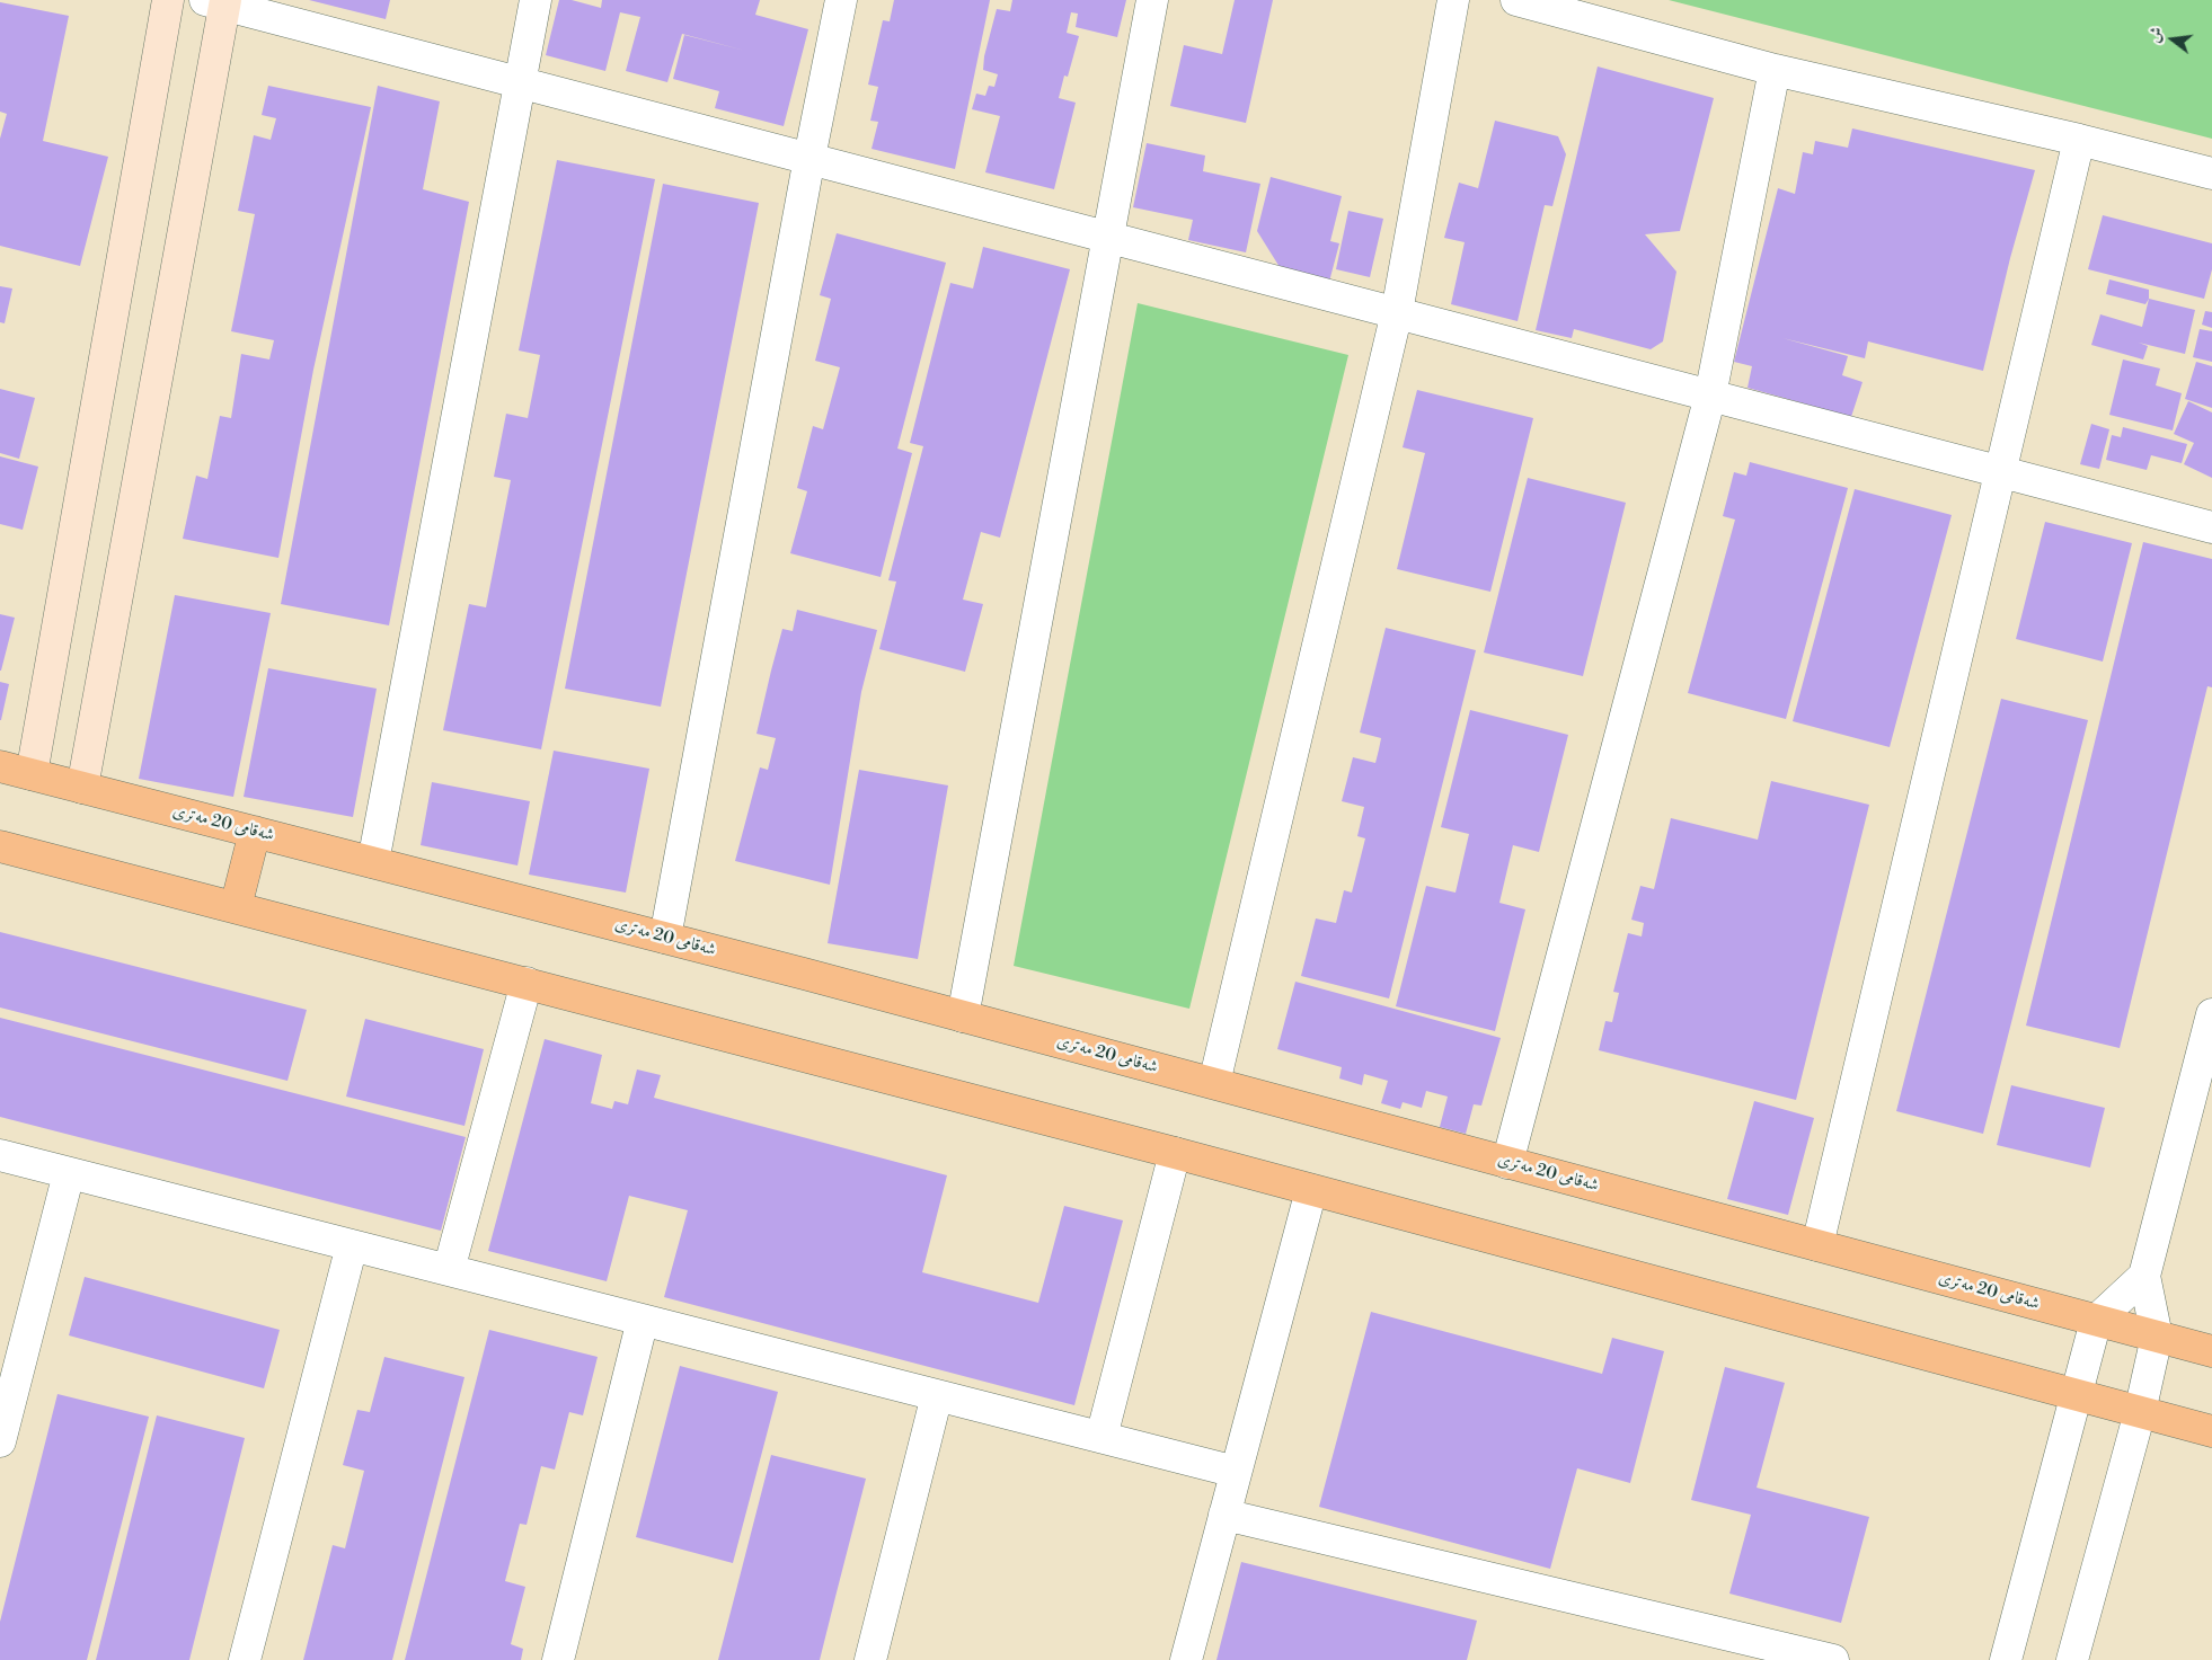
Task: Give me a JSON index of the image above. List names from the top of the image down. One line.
{"streets":{"main road":["شەقامی 20 مەتری"]},"north":"left"}
